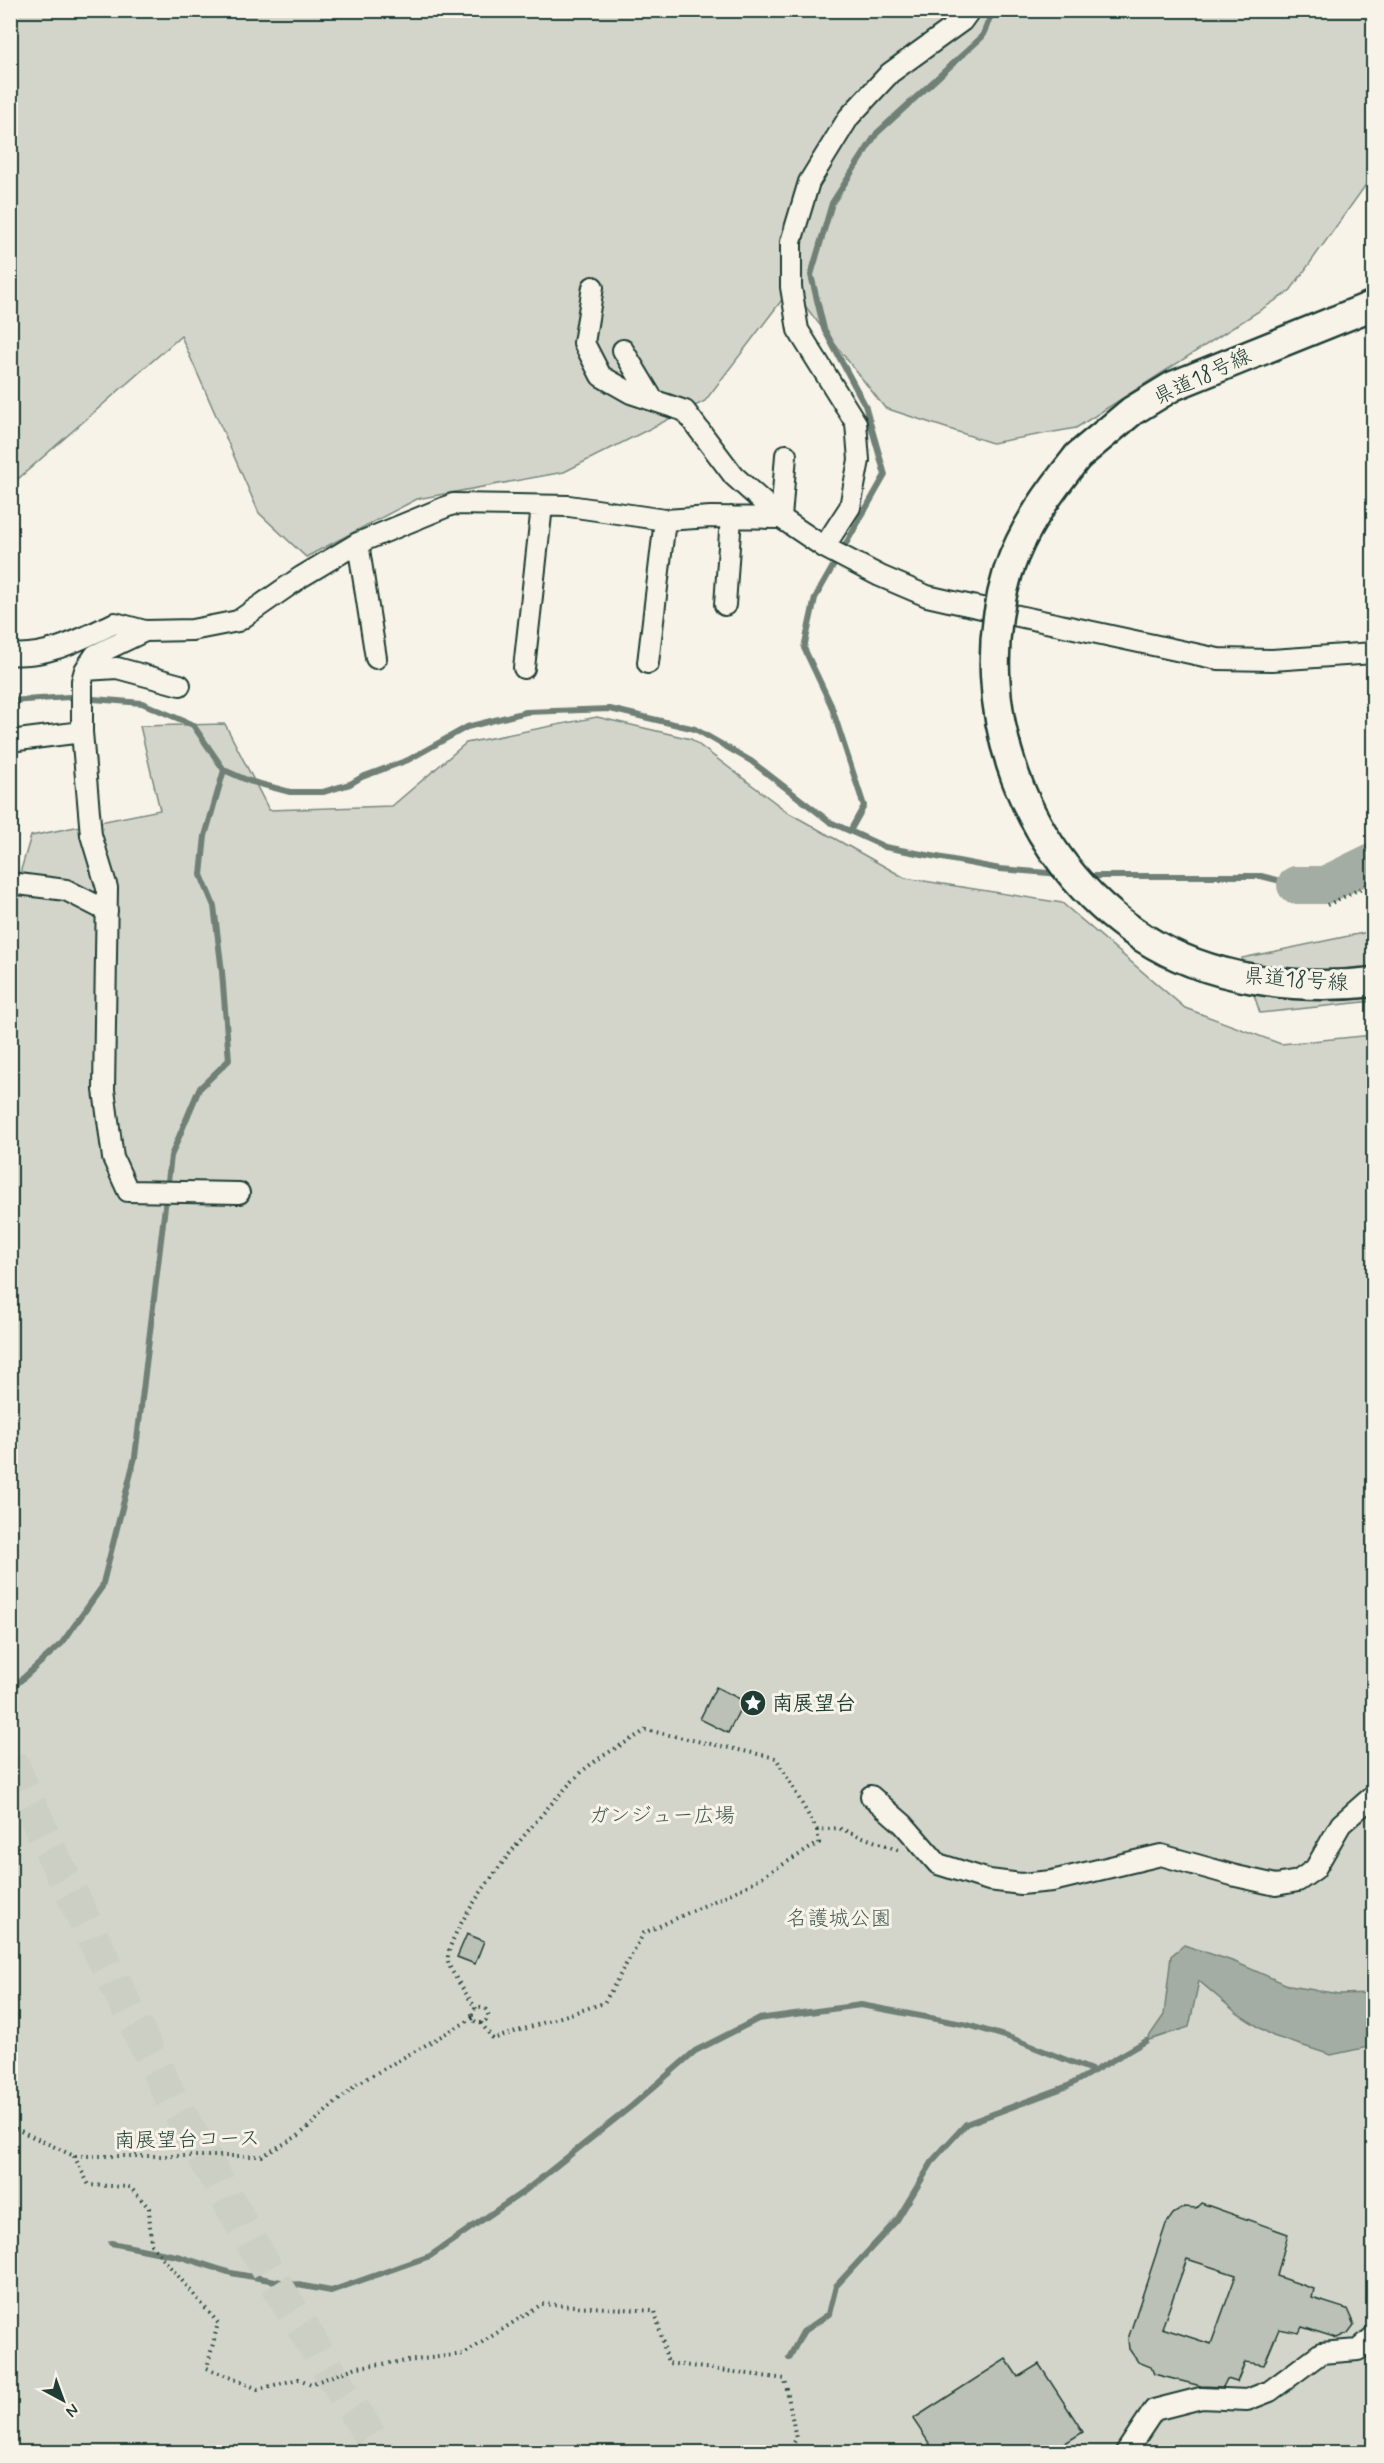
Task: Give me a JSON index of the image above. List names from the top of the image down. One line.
{"streets":{"main road":["県道18号線"],"path":["南展望台コース"]},"parks":["ガンジュー広場","名護城公園"],"places":{"place":["南展望台"]},"north":"bottom right"}
